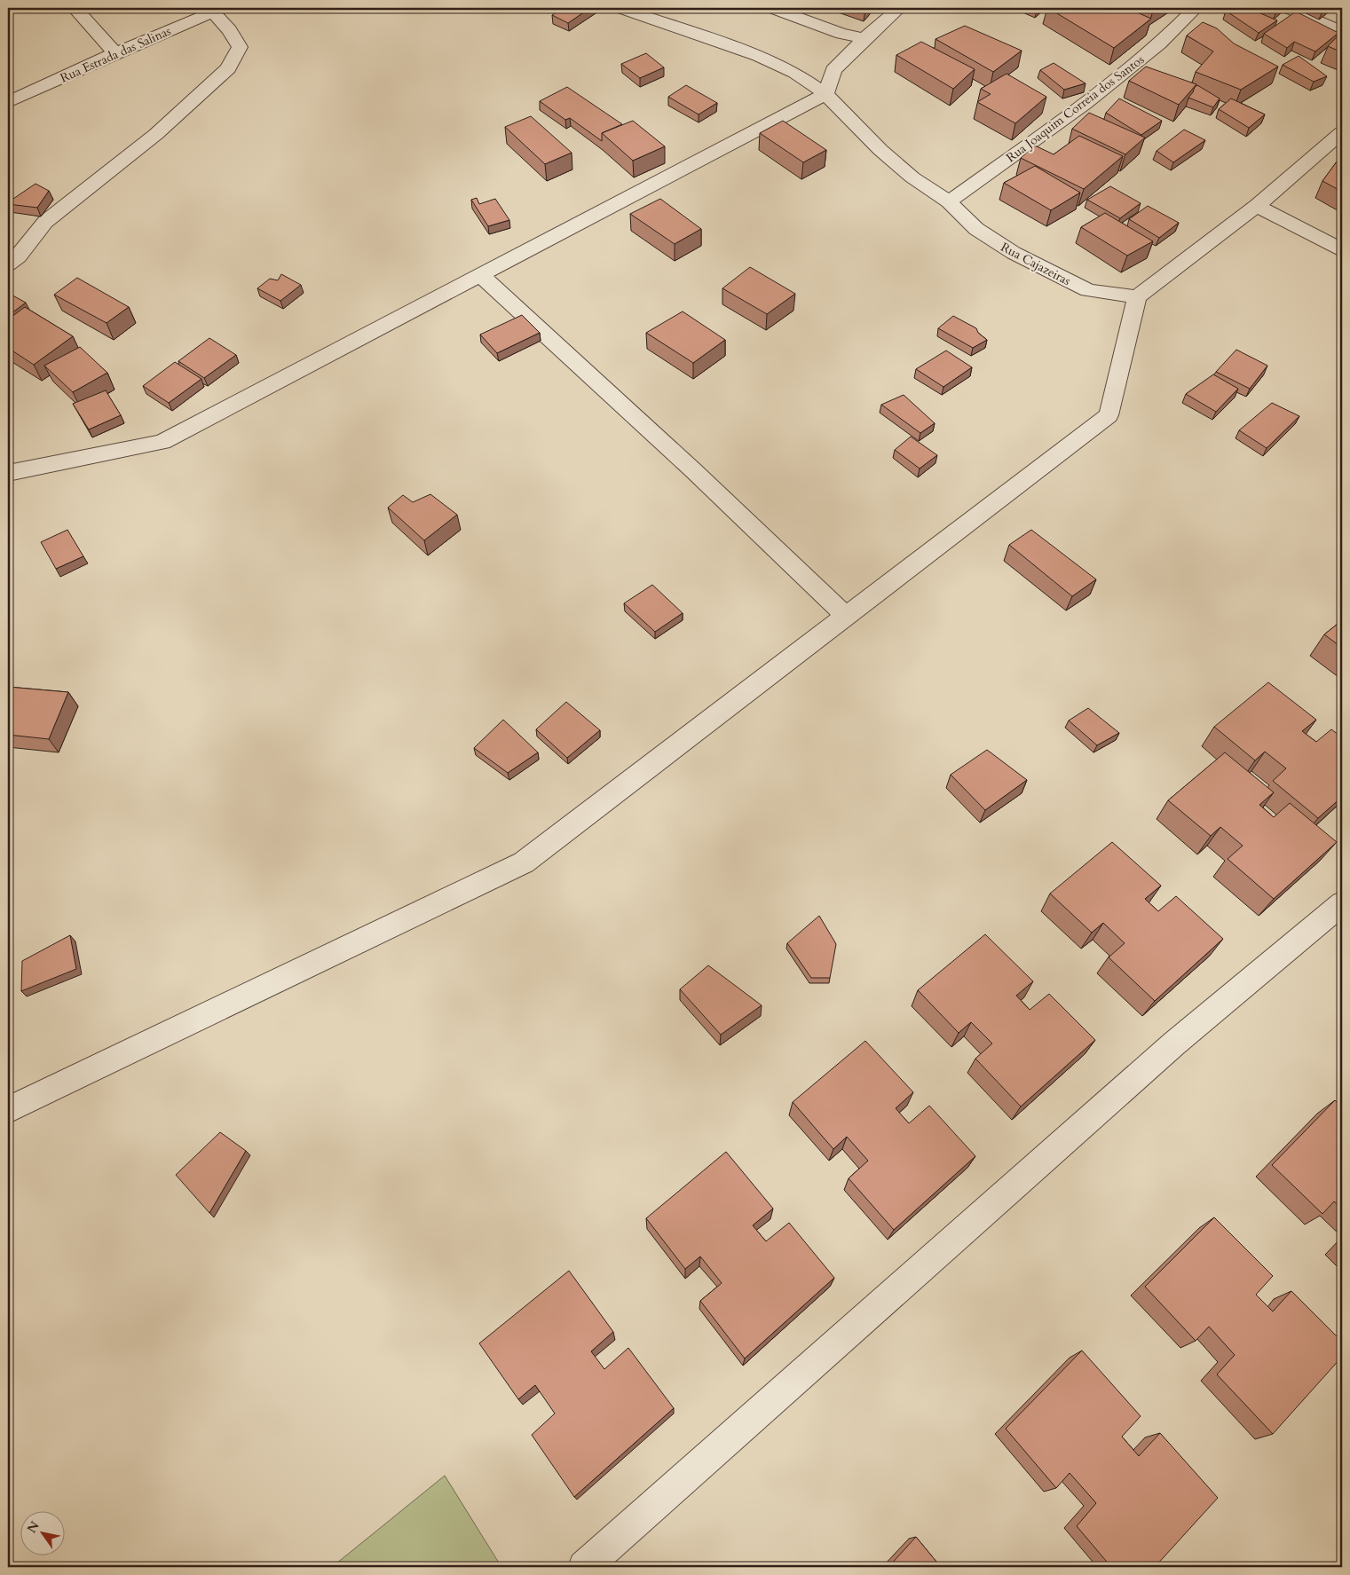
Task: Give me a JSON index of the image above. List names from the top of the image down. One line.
{"streets":{"street":["Rua Estrada das Salinas","Rua Joaquim Correia dos Santos","Rua Cajazeiras"]},"crossings":[["Rua Joaquim Correia dos Santos","Rua Cajazeiras"]],"north":"top left"}
